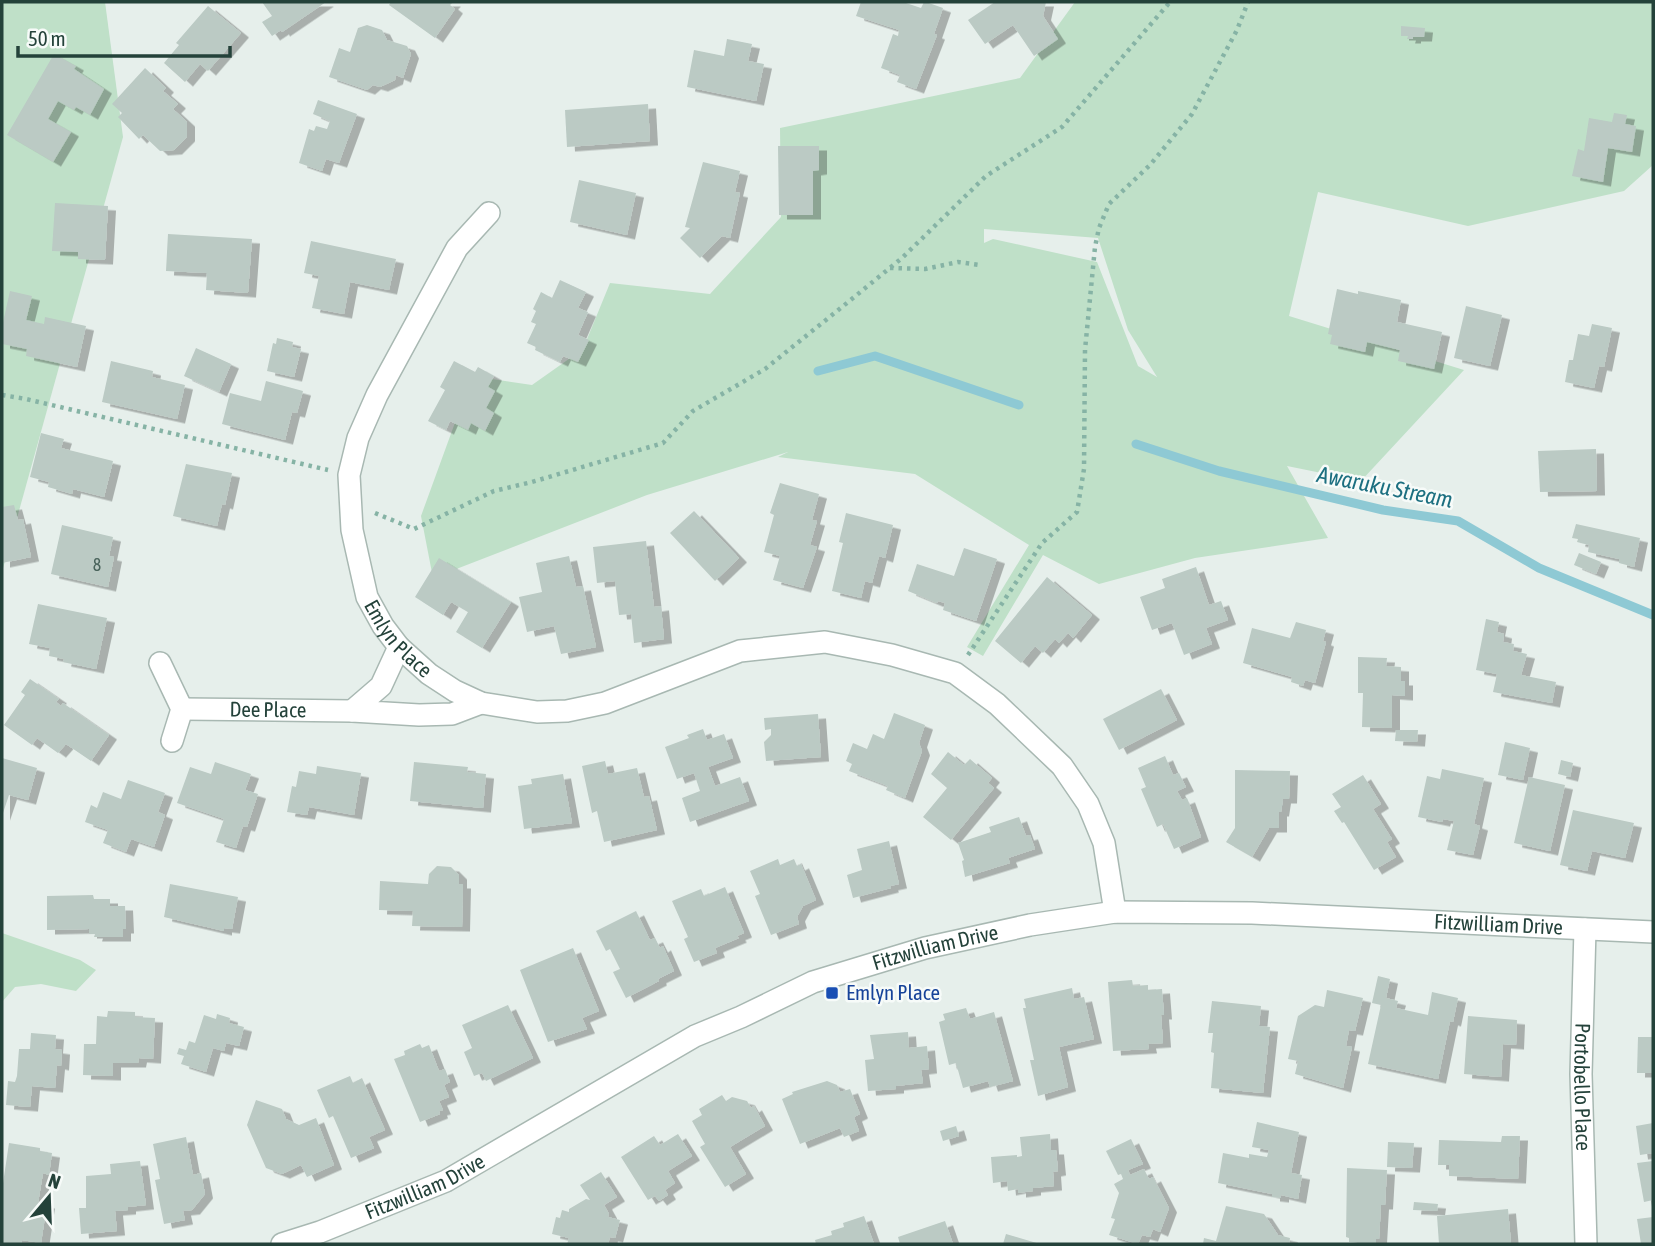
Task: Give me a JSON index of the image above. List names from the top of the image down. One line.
{"streets":{"street":["Emlyn Place","Dee Place","Fitzwilliam Drive","Portobello Place"]},"crossings":[["Emlyn Place","Dee Place"],["Emlyn Place","Fitzwilliam Drive"],["Fitzwilliam Drive","Portobello Place"]],"water":["Awaruku Stream"],"places":{"transit":["Emlyn Place"]},"house_numbers":["8"],"scale_bar":"50 m","north":"top"}
